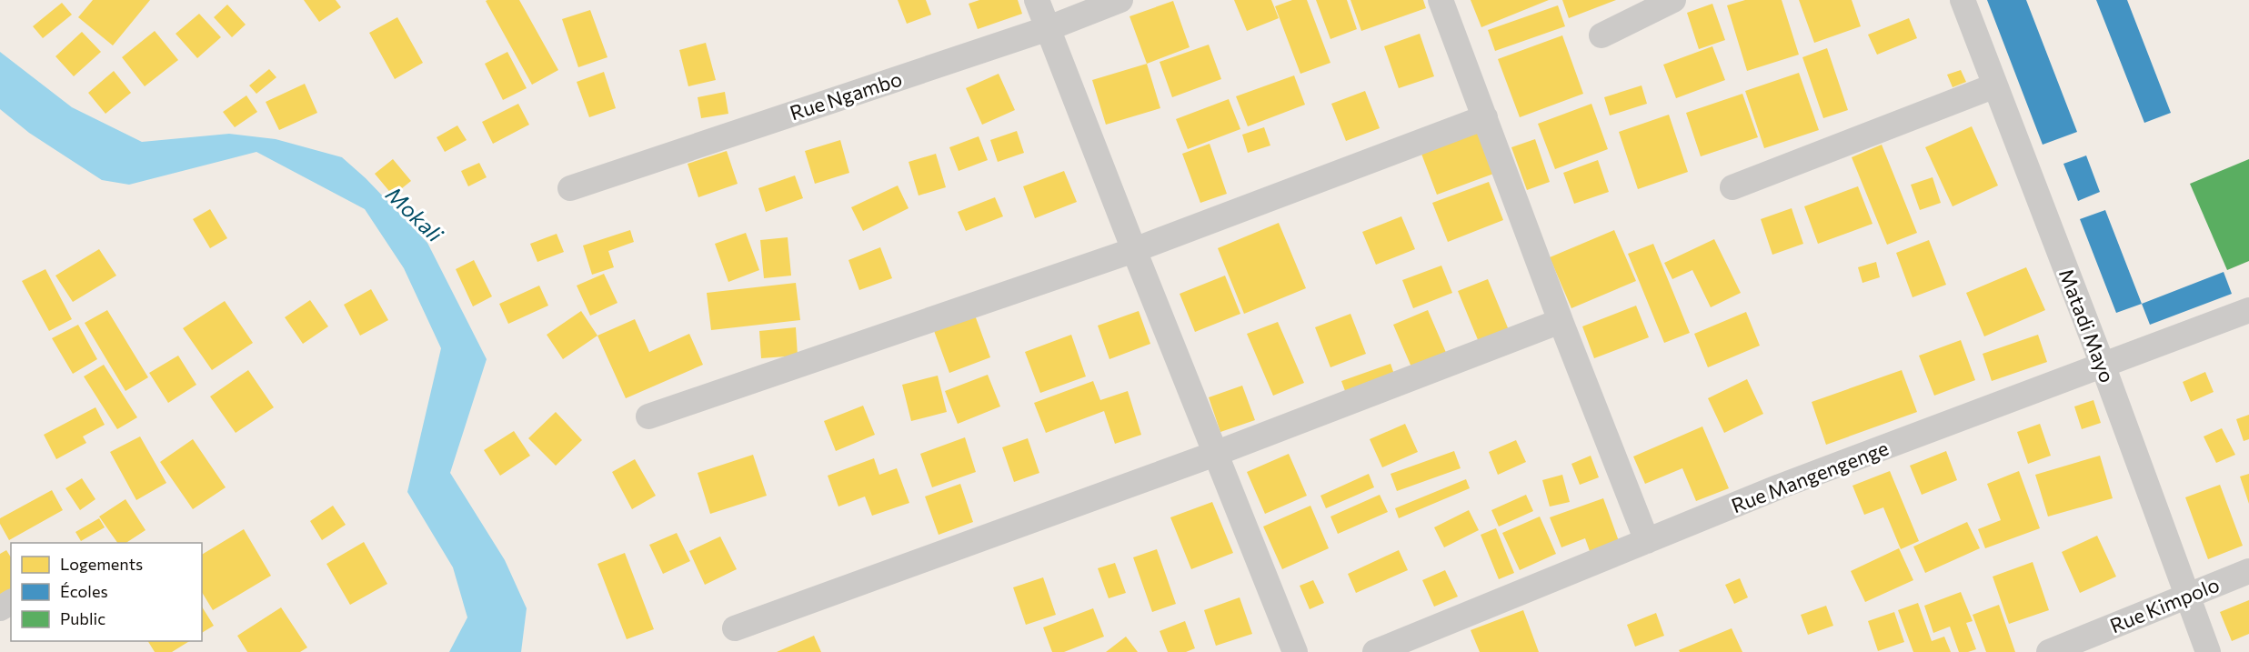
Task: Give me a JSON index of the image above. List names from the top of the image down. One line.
{"streets":{"street":["Rue Ngambo","Matadi Mayo","Rue Mangengenge","Rue Kimpolo"]},"crossings":[["Matadi Mayo","Rue Mangengenge"],["Matadi Mayo","Rue Kimpolo"]],"water":["Mokali"],"legend":["Logements","Écoles","Public"]}
